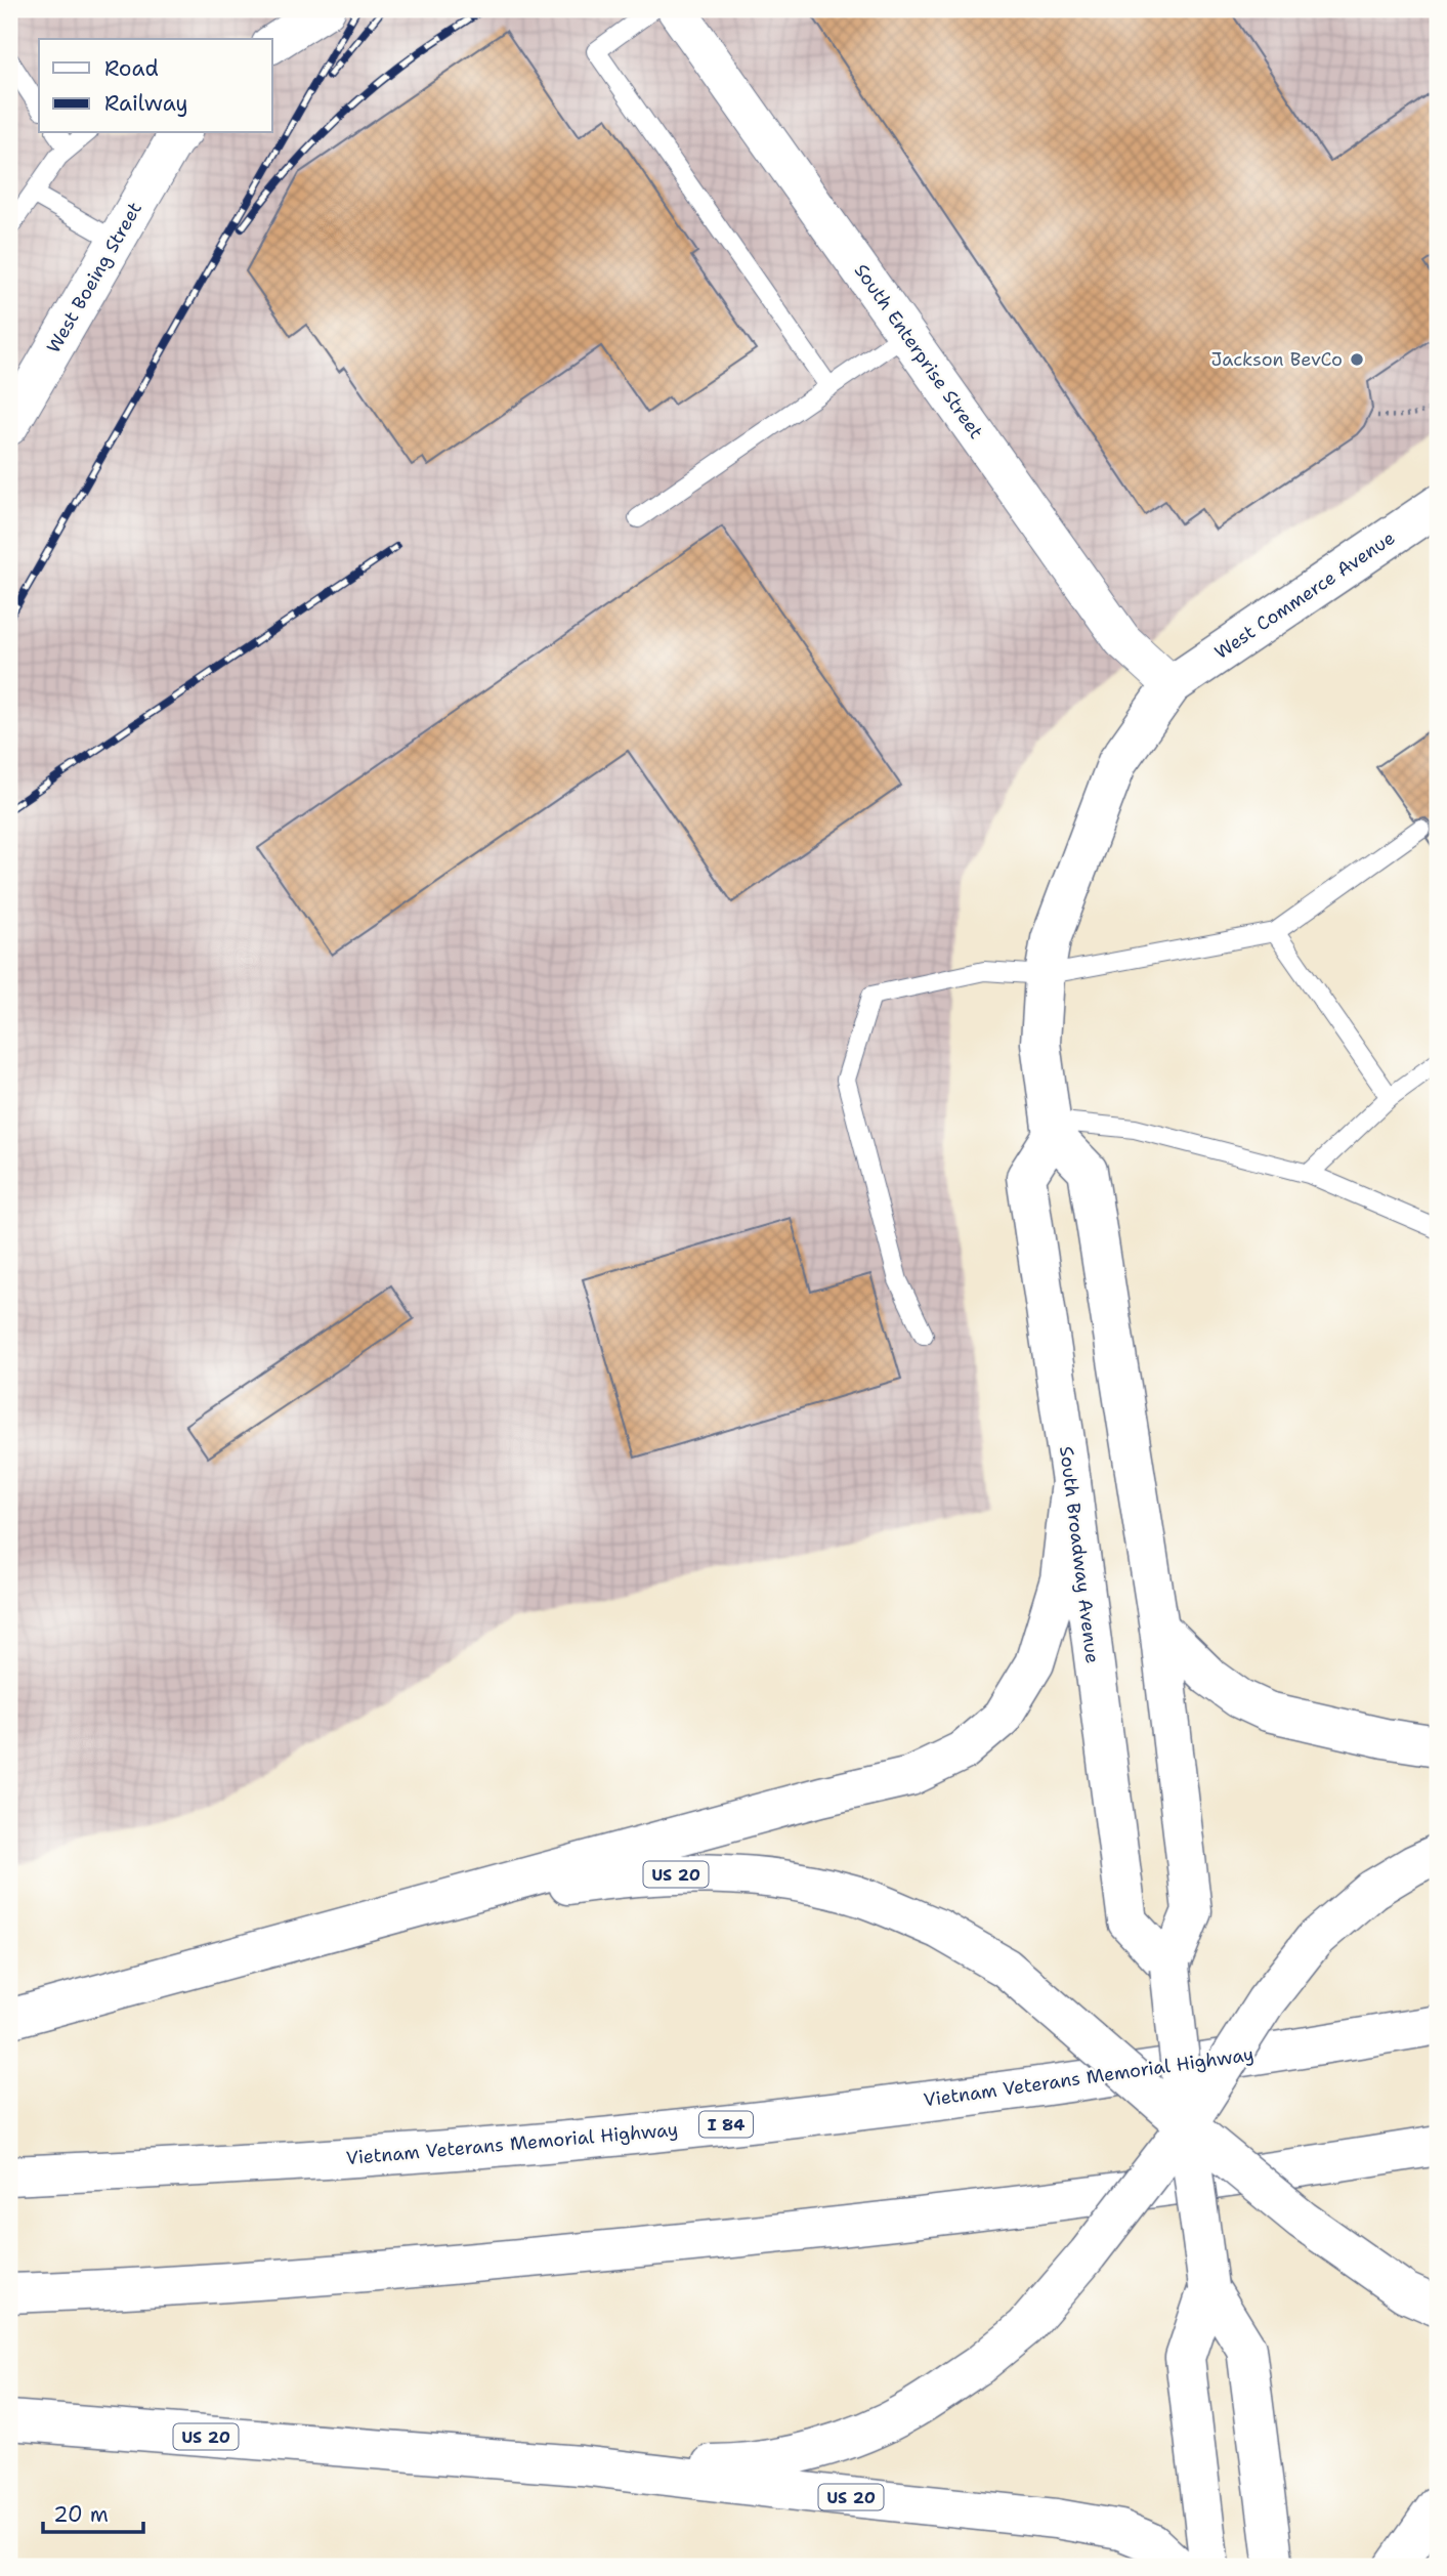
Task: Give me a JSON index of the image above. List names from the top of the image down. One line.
{"streets":{"main road":["West Commerce Avenue","South Broadway Avenue","US 20","Vietnam Veterans Memorial Highway","I 84"],"street":["West Boeing Street","South Enterprise Street"]},"crossings":[["South Enterprise Street","West Commerce Avenue"]],"places":["Jackson BevCo"],"legend":["Road","Railway"],"scale_bar":"20 m"}
